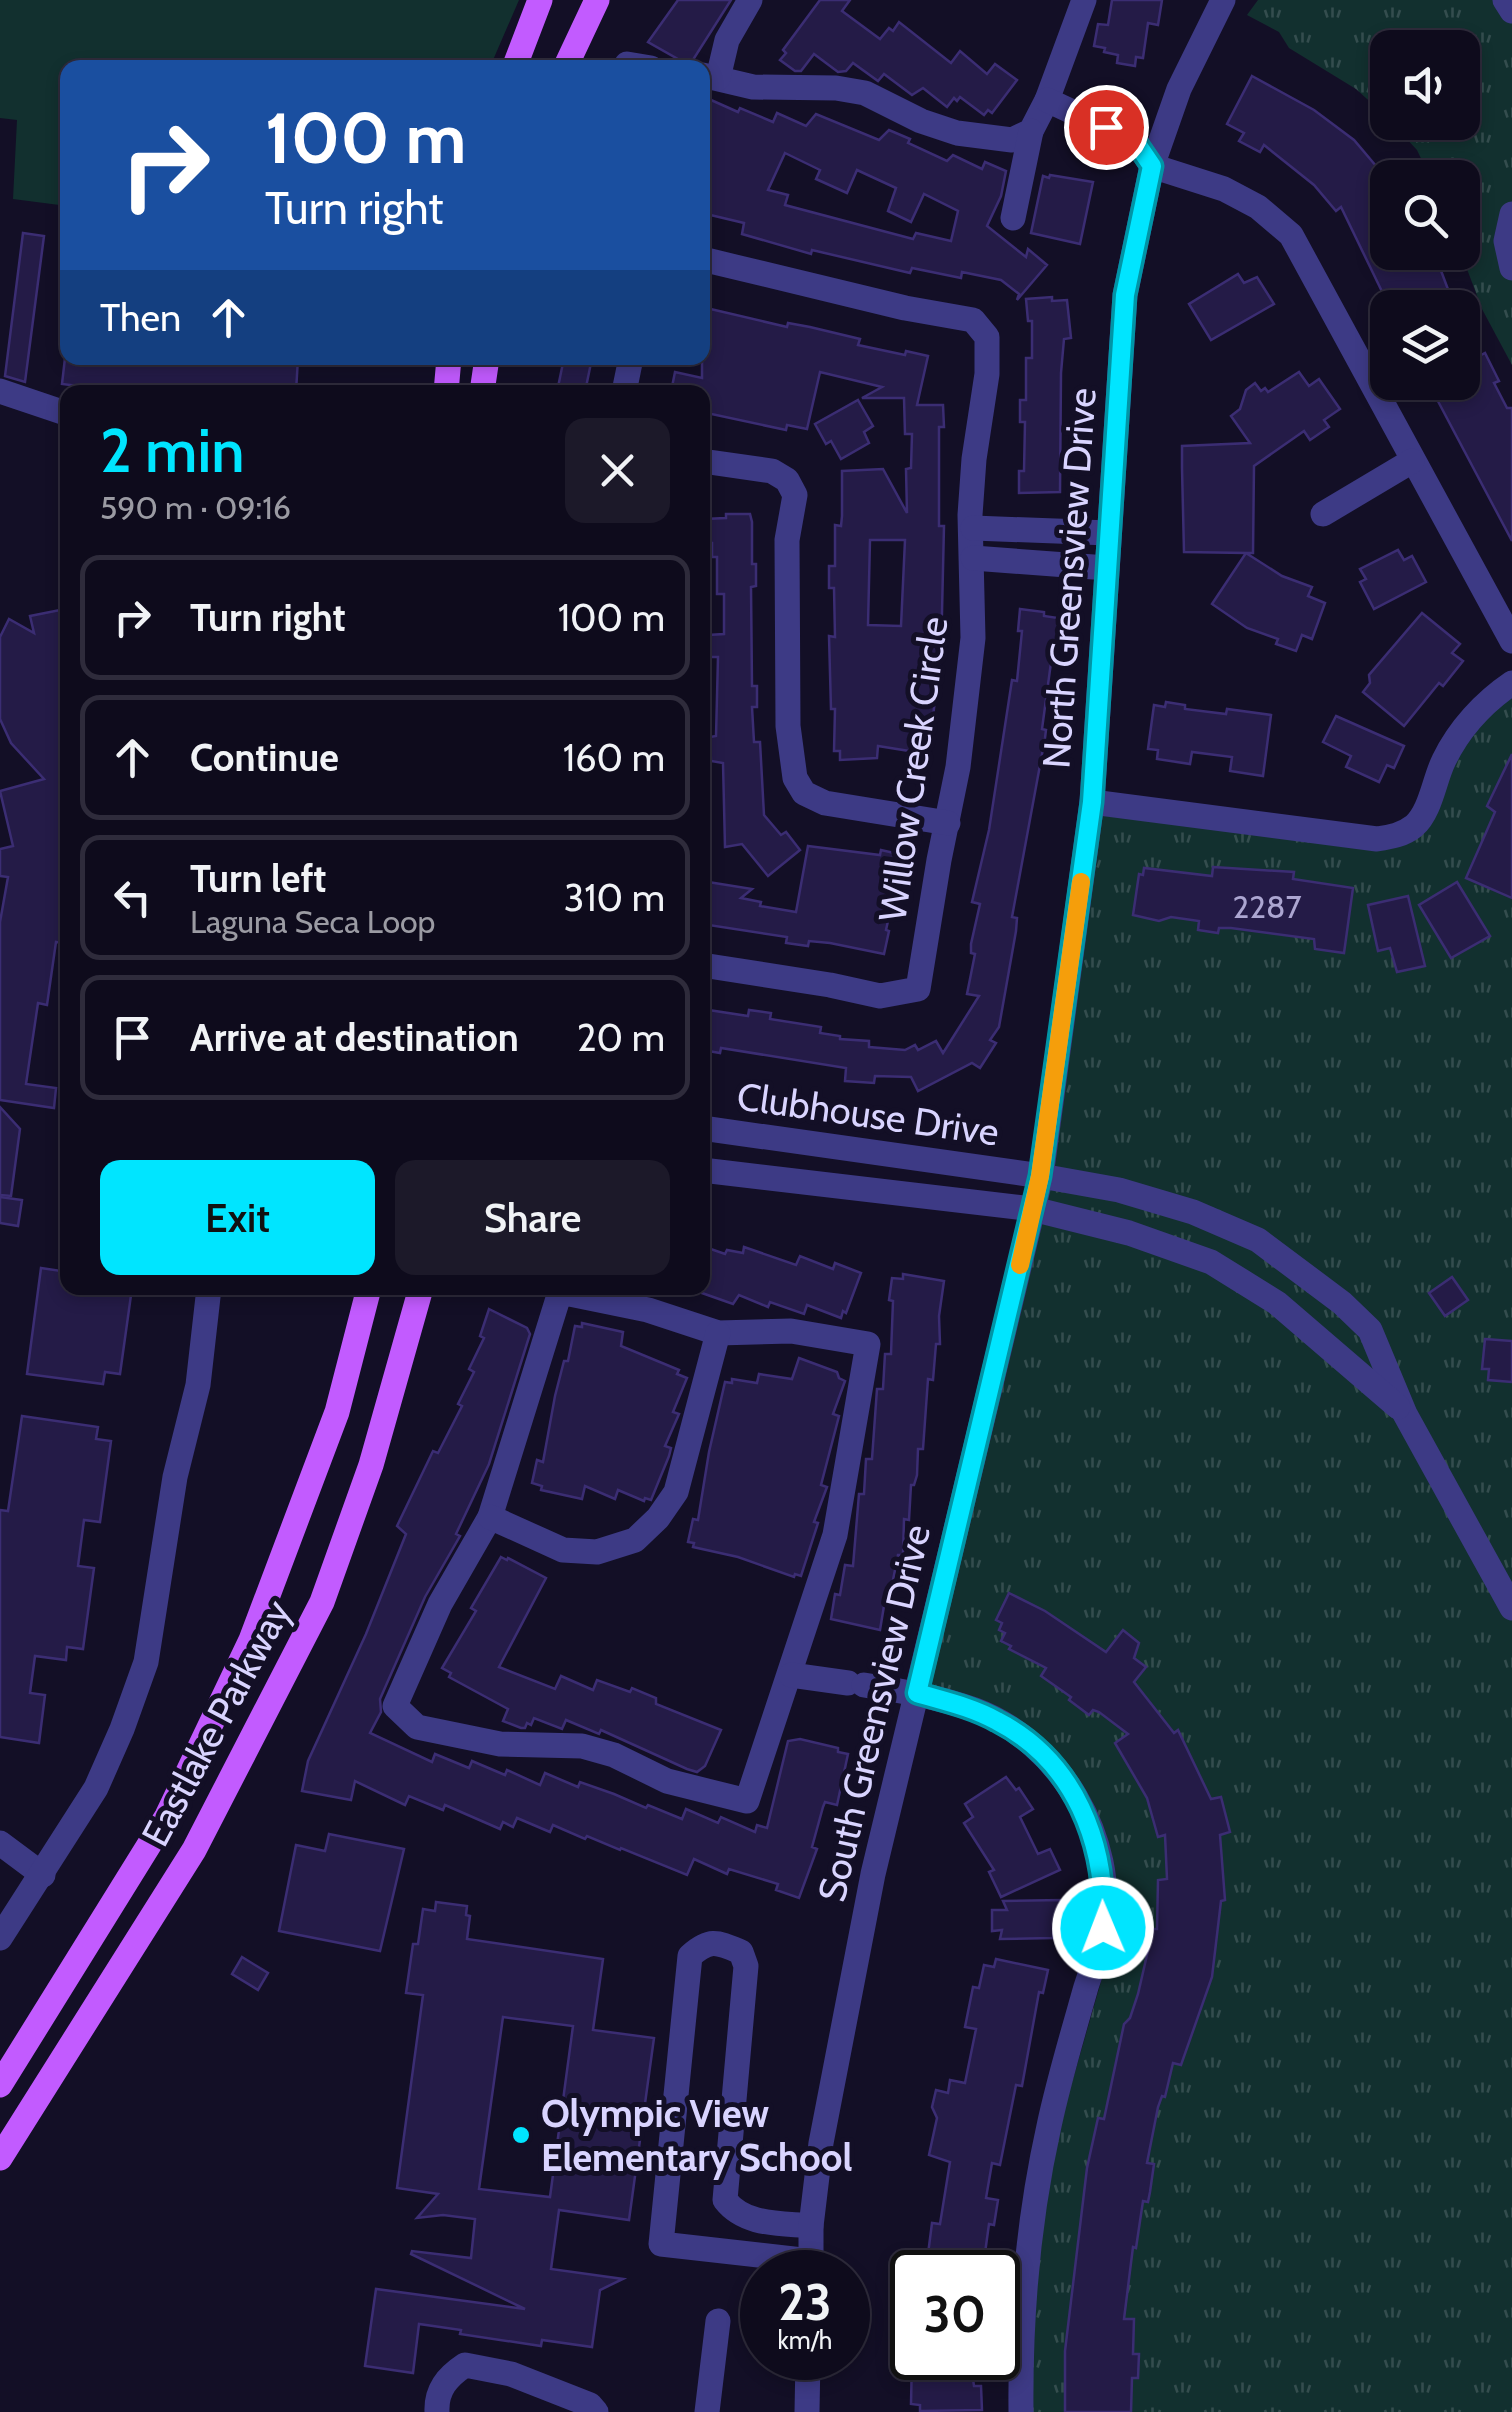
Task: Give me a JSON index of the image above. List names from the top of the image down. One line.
{"streets":{"main road":["Eastlake Parkway"],"street":["North Greensview Drive","Willow Creek Circle","Clubhouse Drive","South Greensview Drive"]},"crossings":[["North Greensview Drive","Clubhouse Drive"],["North Greensview Drive","South Greensview Drive"],["Clubhouse Drive","South Greensview Drive"]],"places":["Olympic View Elementary School"],"house_numbers":["2287"],"page":{"turn":["100 m","Turn right"],"then":"Then","heading":["2 min","590 m · 09:16"],"list":[{"name":"Turn right","value":"100 m"},{"name":"Continue","value":"160 m"},{"name":"Turn left","note":"Laguna Seca Loop","value":"310 m"},{"name":"Arrive at destination","value":"20 m"}],"buttons":["Exit","Share"],"speed":"23 km/h","limit":"30"}}
